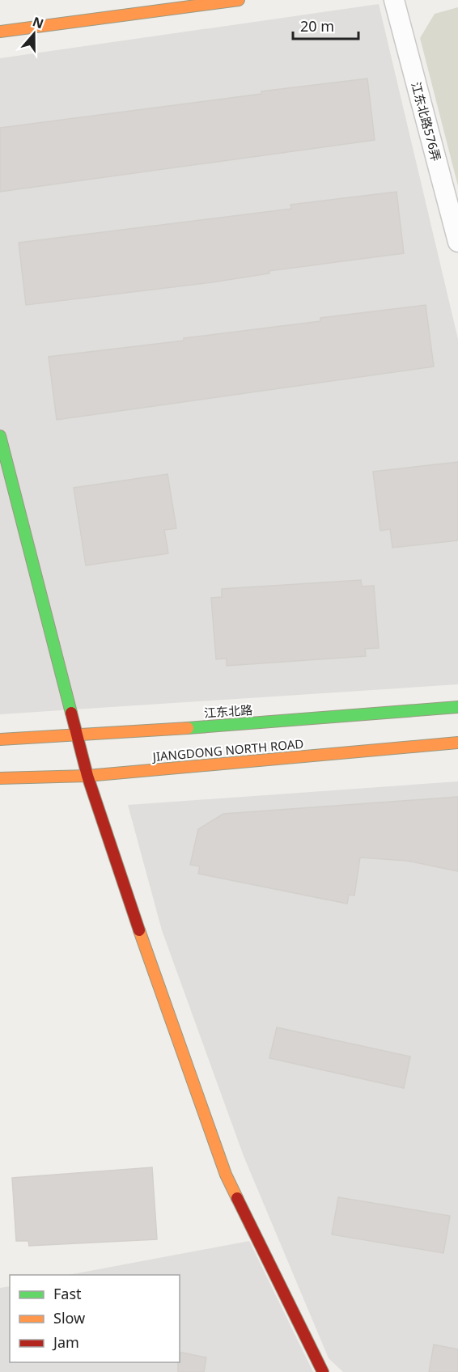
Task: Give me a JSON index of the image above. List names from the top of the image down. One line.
{"streets":{"main road":["江东北路","JIANGDONG NORTH ROAD"],"street":["江东北路576弄"]},"legend":["Fast","Slow","Jam"],"scale_bar":"20 m","north":"top"}
